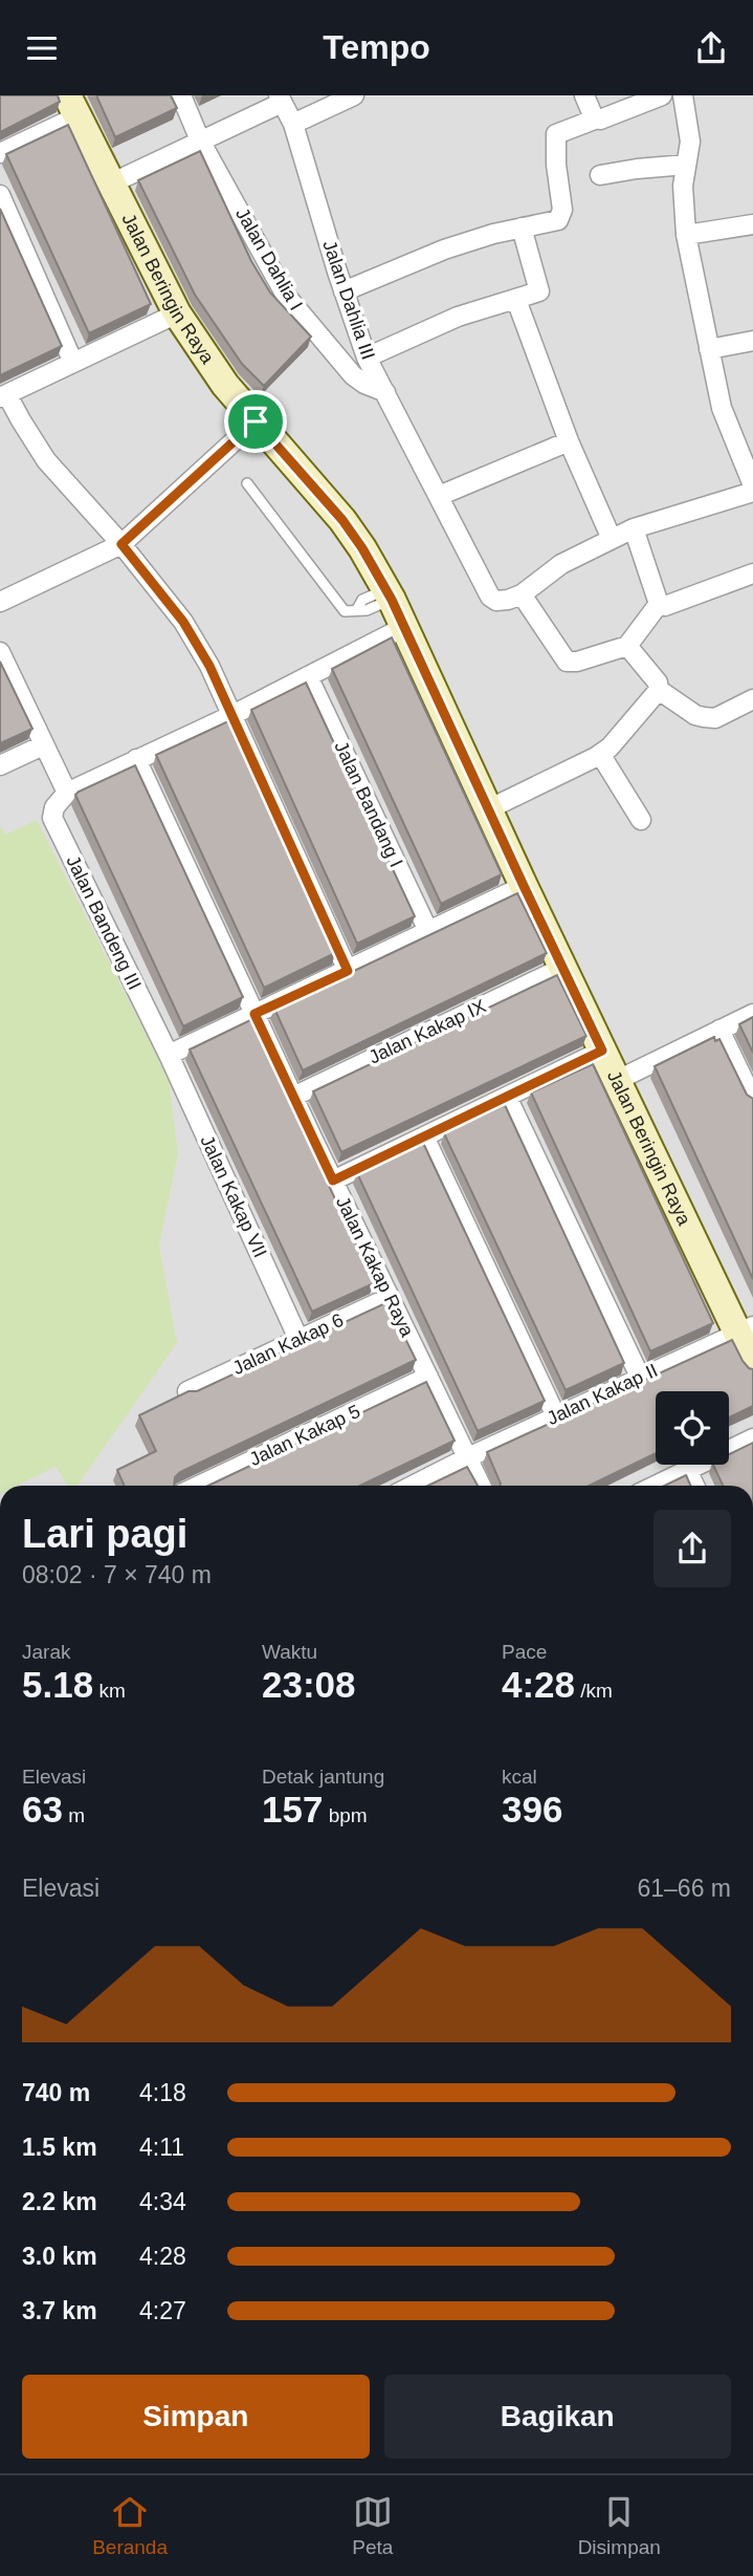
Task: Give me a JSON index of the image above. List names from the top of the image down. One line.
{"streets":{"street":["Jalan Dahlia I","Jalan Beringin Raya","Jalan Dahlia III","Jalan Bandang I","Jalan Bandeng III","Jalan Kakap IX","Jalan Kakap VII","Jalan Kakap Raya","Jalan Kakap 6","Jalan Kakap II","Jalan Kakap 5"]},"crossings":[["Jalan Dahlia I","Jalan Dahlia III"],["Jalan Beringin Raya","Jalan Kakap IX"],["Jalan Beringin Raya","Jalan Kakap II"],["Jalan Bandeng III","Jalan Kakap VII"],["Jalan Kakap IX","Jalan Kakap Raya"],["Jalan Kakap VII","Jalan Kakap 6"],["Jalan Kakap Raya","Jalan Kakap 6"],["Jalan Kakap Raya","Jalan Kakap II"],["Jalan Kakap Raya","Jalan Kakap 5"]],"page":{"header":"Tempo","heading":["Lari pagi","08:02 · 7 × 740 m"],"stats":[["Jarak","5.18 km"],["Waktu","23:08"],["Pace","4:28 /km"],["Elevasi","63 m"],["Detak jantung","157 bpm"],["kcal","396"]],"chart":["Elevasi","61–66 m"],"list":[{"name":"740 m","note":"4:18"},{"name":"1.5 km","note":"4:11"},{"name":"2.2 km","note":"4:34"},{"name":"3.0 km","note":"4:28"},{"name":"3.7 km","note":"4:27"}],"buttons":["Simpan","Bagikan"],"tabs":["Beranda","Peta","Disimpan"]}}
